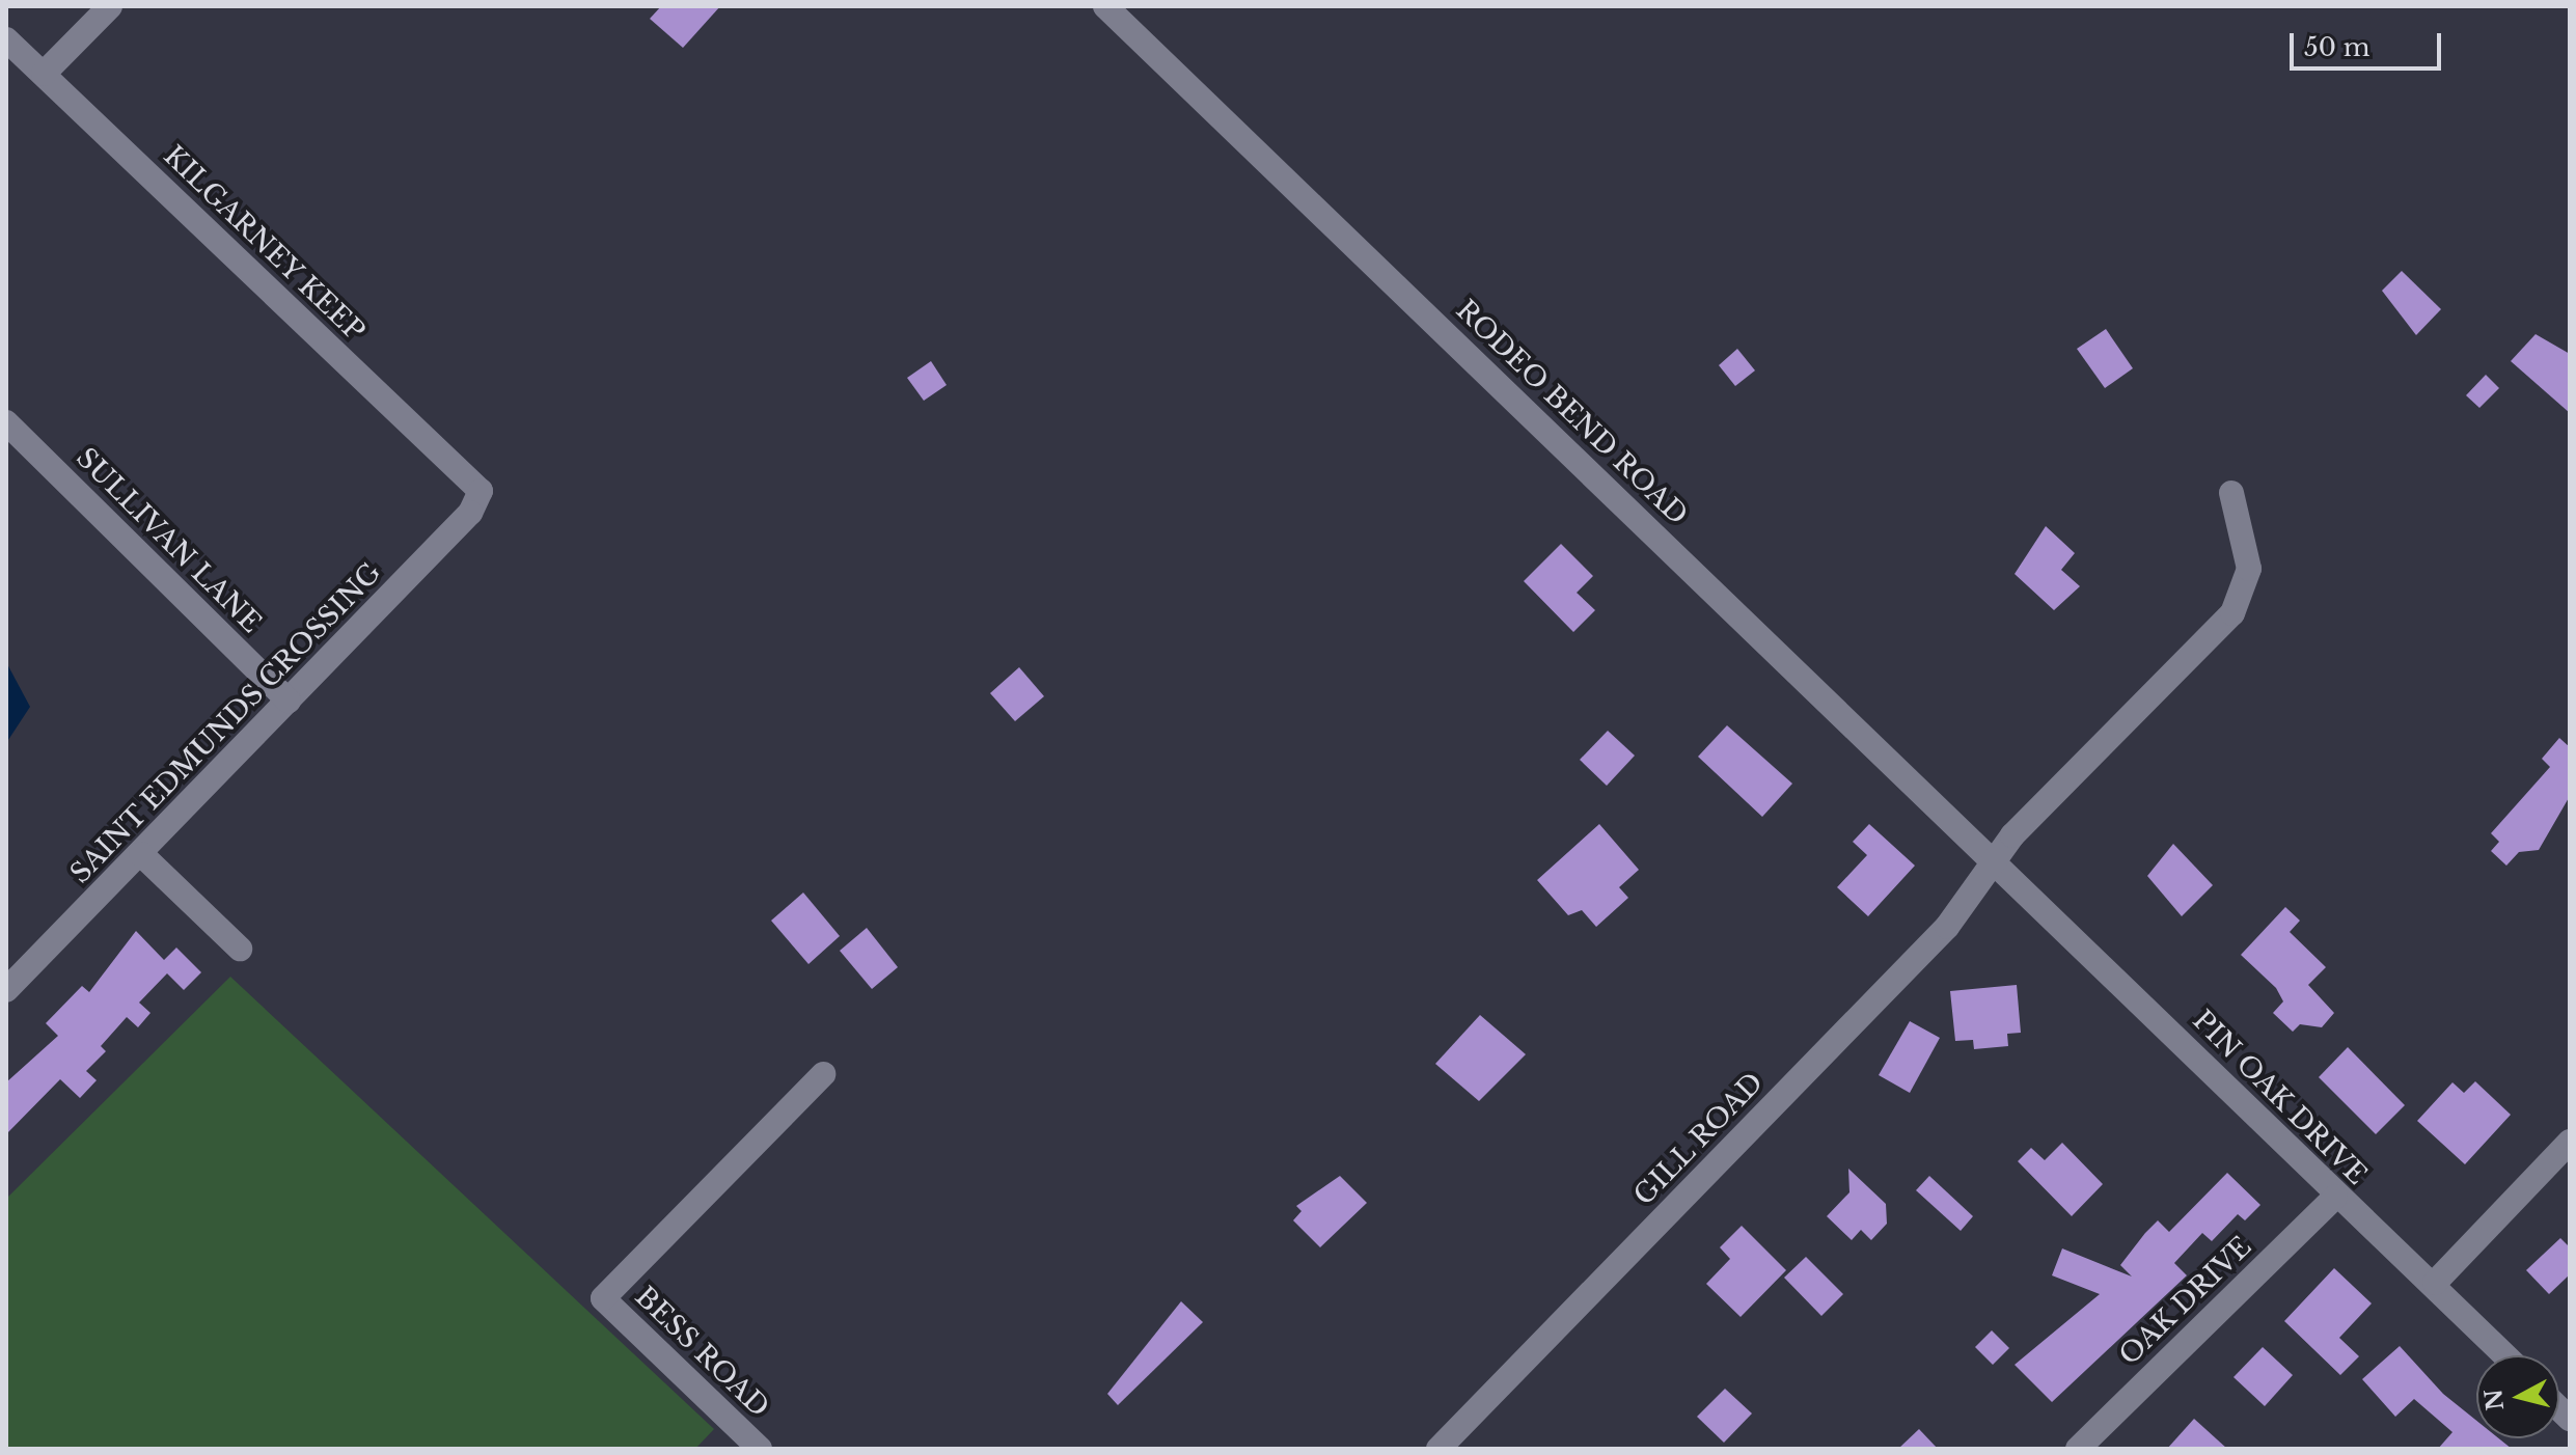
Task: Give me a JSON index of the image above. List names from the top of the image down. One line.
{"streets":{"street":["KILGARNEY KEEP","RODEO BEND ROAD","SULLIVAN LANE","SAINT EDMUNDS CROSSING","PIN OAK DRIVE","GILL ROAD","OAK DRIVE","BESS ROAD"]},"crossings":[["KILGARNEY KEEP","SAINT EDMUNDS CROSSING"],["RODEO BEND ROAD","PIN OAK DRIVE"],["RODEO BEND ROAD","GILL ROAD"],["SULLIVAN LANE","SAINT EDMUNDS CROSSING"],["PIN OAK DRIVE","GILL ROAD"],["PIN OAK DRIVE","OAK DRIVE"]],"scale_bar":"50 m","north":"left"}
